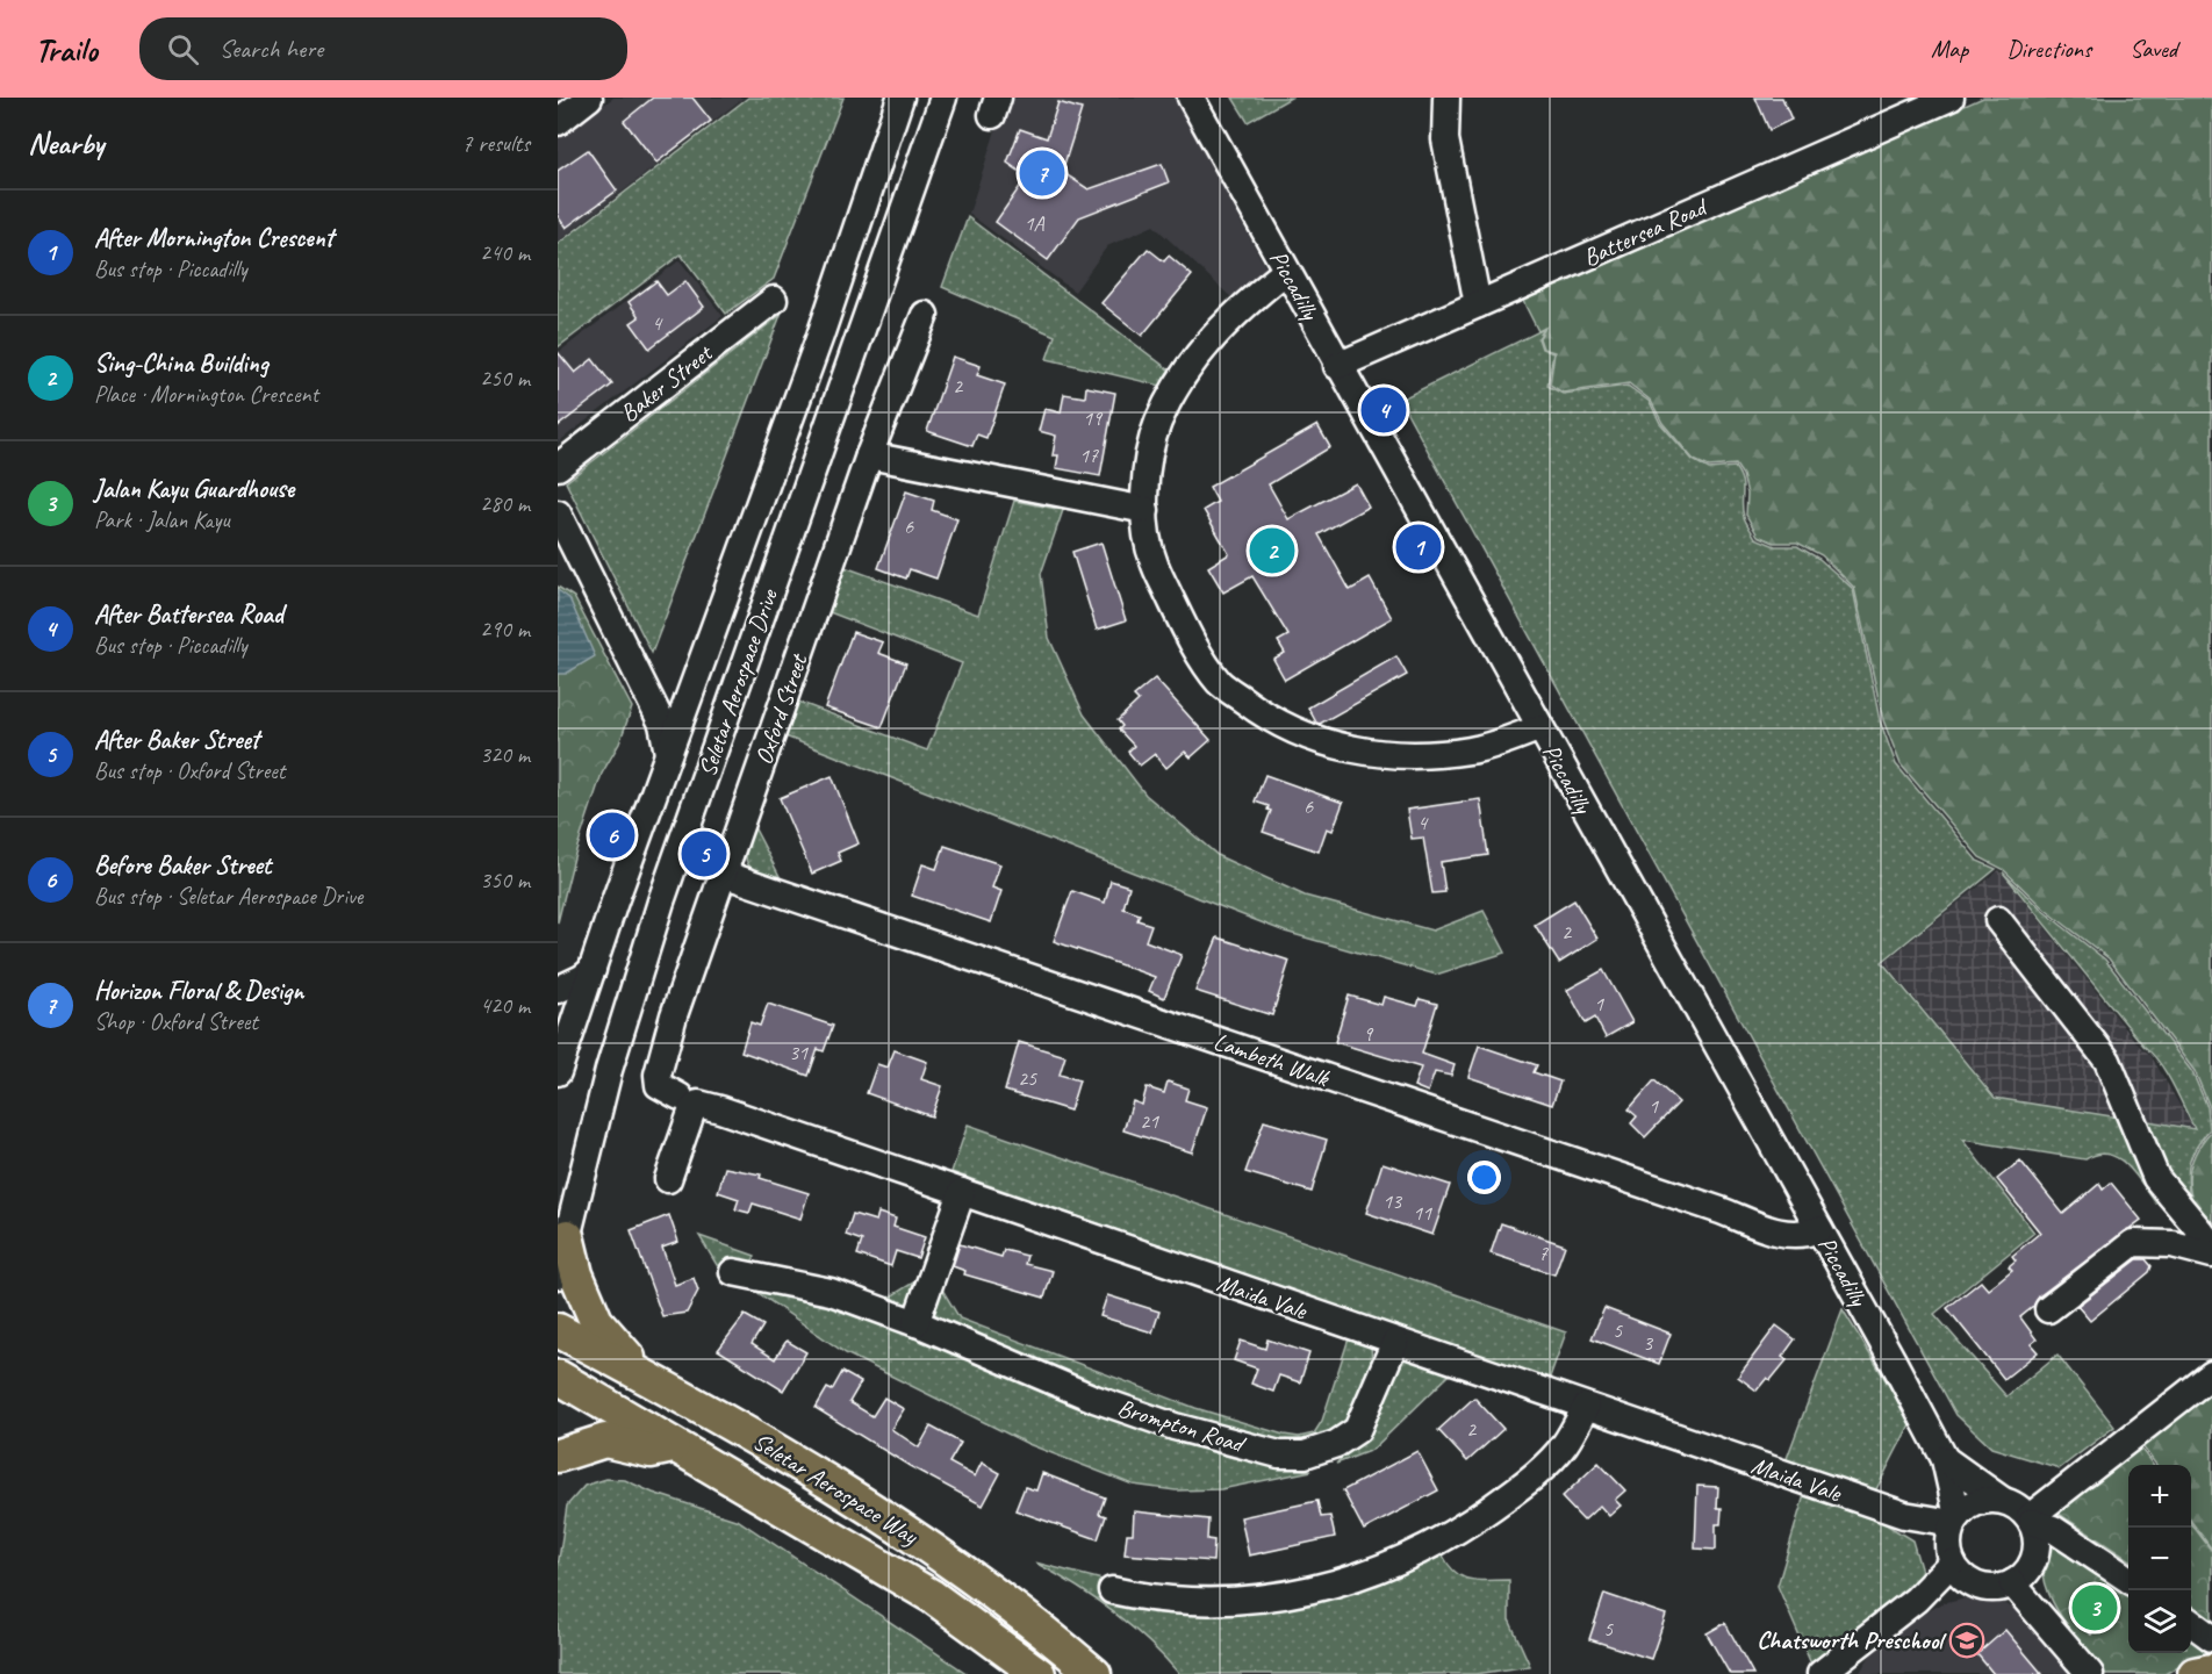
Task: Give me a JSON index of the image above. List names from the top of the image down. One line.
{"streets":{"main road":["Seletar Aerospace Way"],"street":["Battersea Road","Piccadilly","Baker Street","Seletar Aerospace Drive","Oxford Street","Lambeth Walk","Maida Vale","Brompton Road"]},"crossings":[["Battersea Road","Piccadilly"],["Piccadilly","Lambeth Walk"],["Piccadilly","Maida Vale"],["Oxford Street","Lambeth Walk"],["Maida Vale","Brompton Road"]],"places":{"school or university":["Chatsworth Preschool"]},"house_numbers":["1A","4","2","19","17","6","6","4","2","1","9","31","25","1","21","13","11","7","5","3","2","5"],"page":{"header":"Trailo","search":"Search here","nav":["Map","Directions","Saved"],"heading":["Nearby","7 results"],"pins":["7","4","1","2","6","5","3"],"list":[{"mark":"1","name":"After Mornington Crescent","note":"Bus stop · Piccadilly","value":"240 m"},{"mark":"2","name":"Sing-China Building","note":"Place · Mornington Crescent","value":"250 m"},{"mark":"3","name":"Jalan Kayu Guardhouse","note":"Park · Jalan Kayu","value":"280 m"},{"mark":"4","name":"After Battersea Road","note":"Bus stop · Piccadilly","value":"290 m"},{"mark":"5","name":"After Baker Street","note":"Bus stop · Oxford Street","value":"320 m"},{"mark":"6","name":"Before Baker Street","note":"Bus stop · Seletar Aerospace Drive","value":"350 m"},{"mark":"7","name":"Horizon Floral & Design","note":"Shop · Oxford Street","value":"420 m"}],"map_buttons":["+","−"]}}
